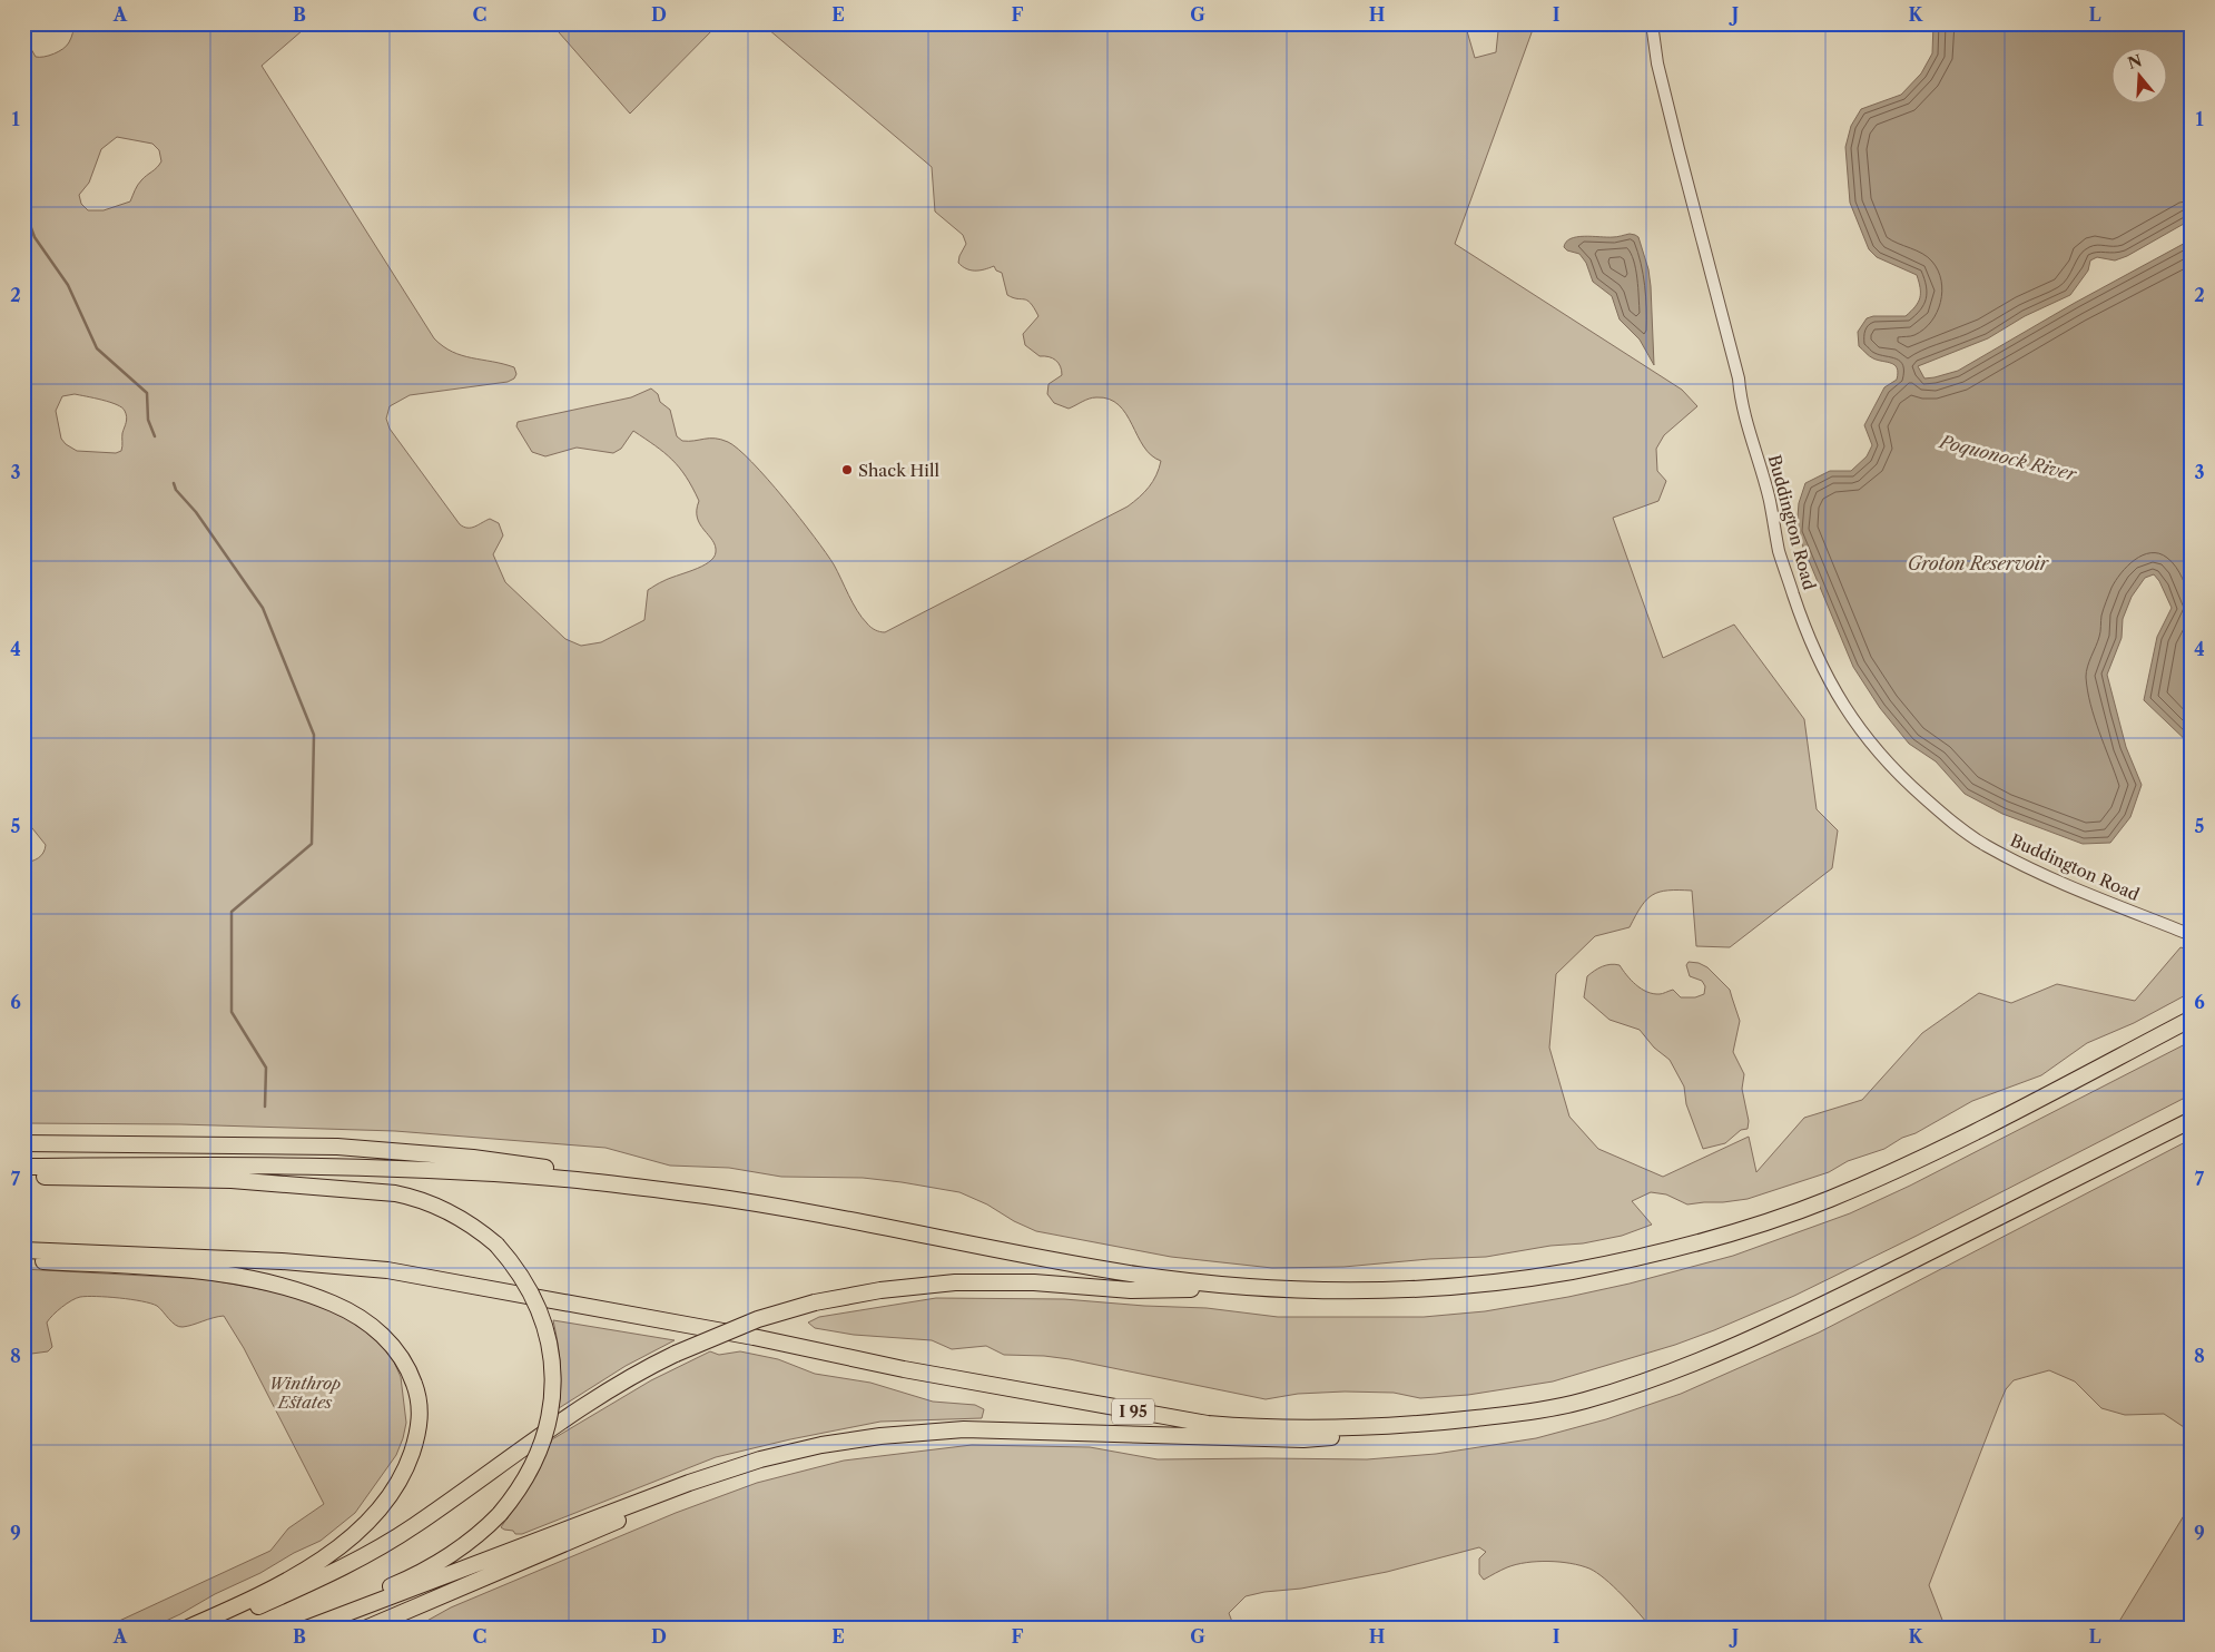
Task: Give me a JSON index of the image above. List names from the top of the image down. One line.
{"streets":{"highway":["I 95"],"street":["Buddington Road"]},"water":["Poquonock River","Groton Reservoir"],"parks":["Winthrop Estates"],"places":["Shack Hill"],"north":"top","grid":{"columns":["A","B","C","D","E","F","G","H","I","J","K","L"],"rows":["1","2","3","4","5","6","7","8","9"]}}
